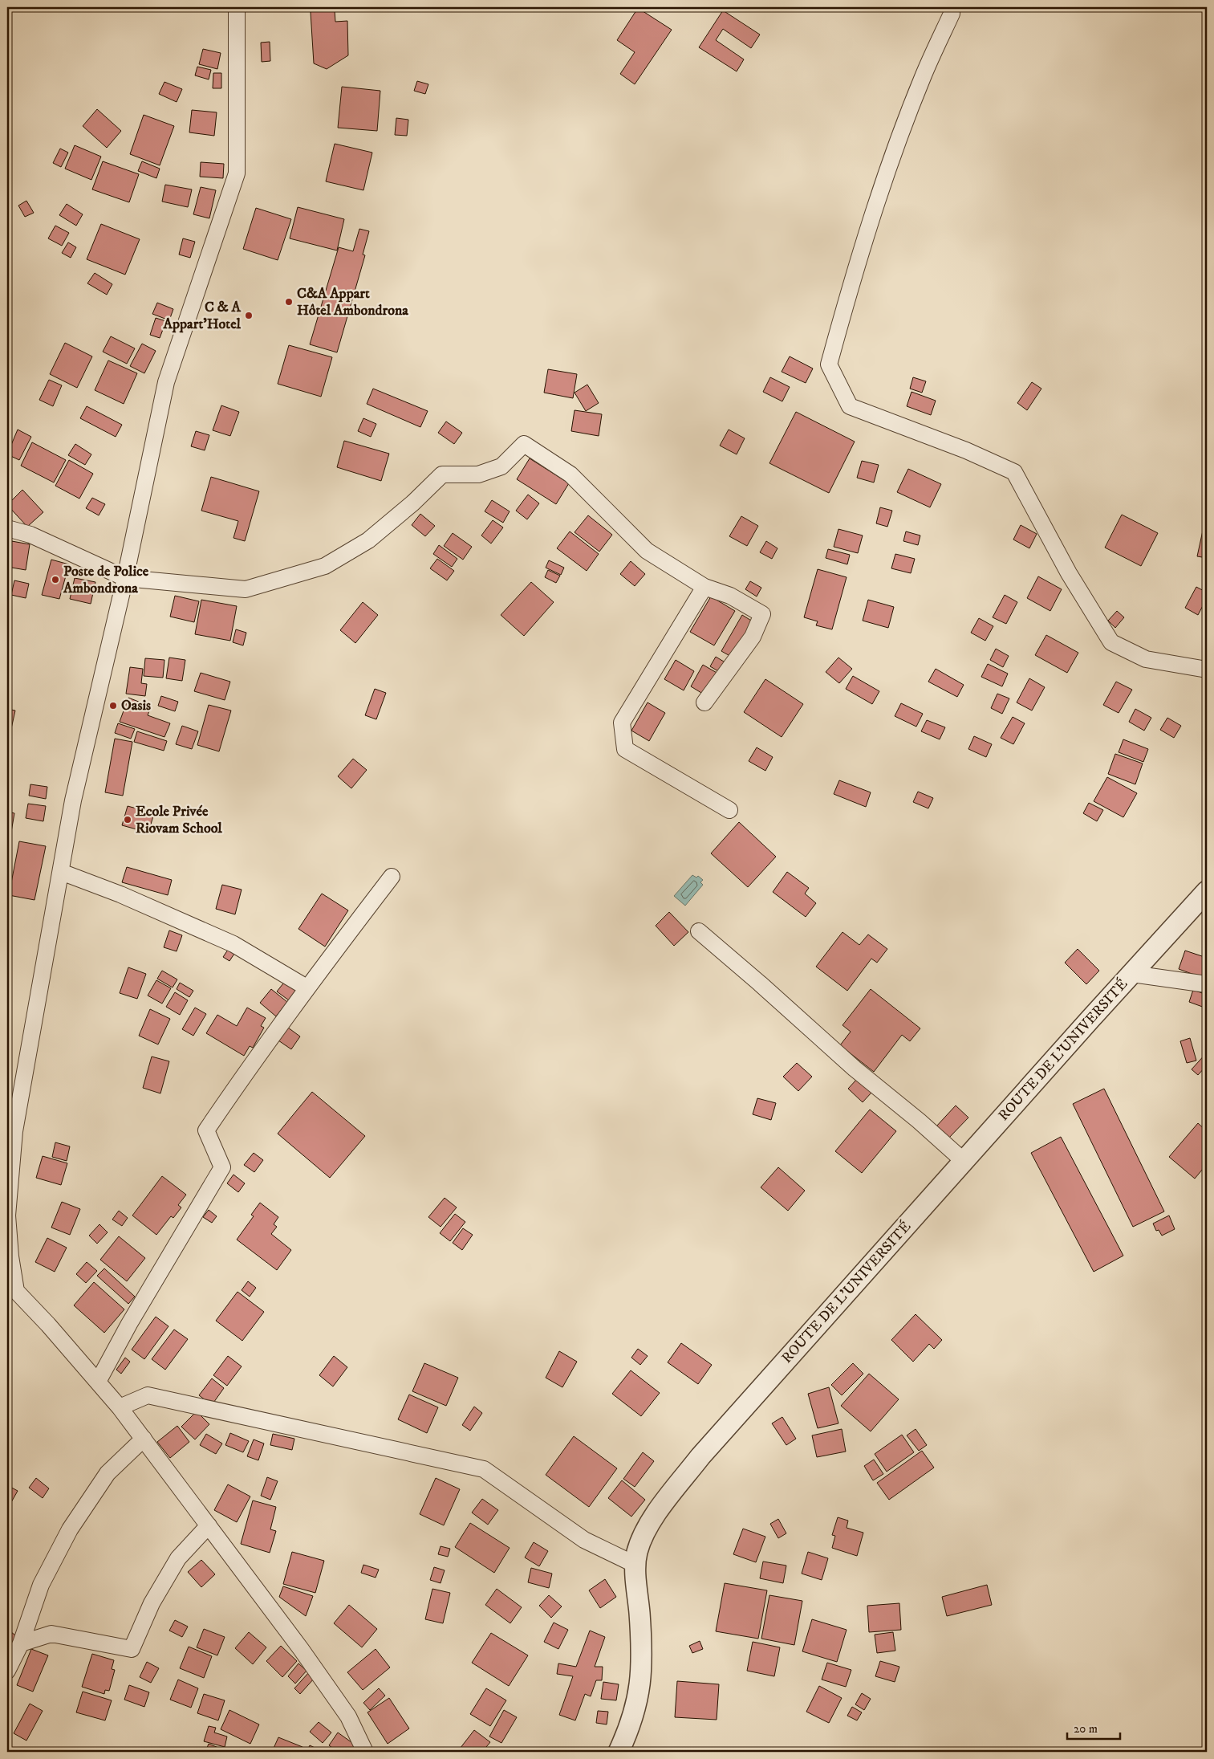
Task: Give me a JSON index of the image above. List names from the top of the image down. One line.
{"streets":{"street":["ROUTE DE L'UNIVERSITÉ"]},"places":["C&A Appart Hôtel Ambondrona","C & A Appart'Hotel","Poste de Police Ambondrona","Oasis","Ecole Privée Riovam School"],"scale_bar":"20 m"}
